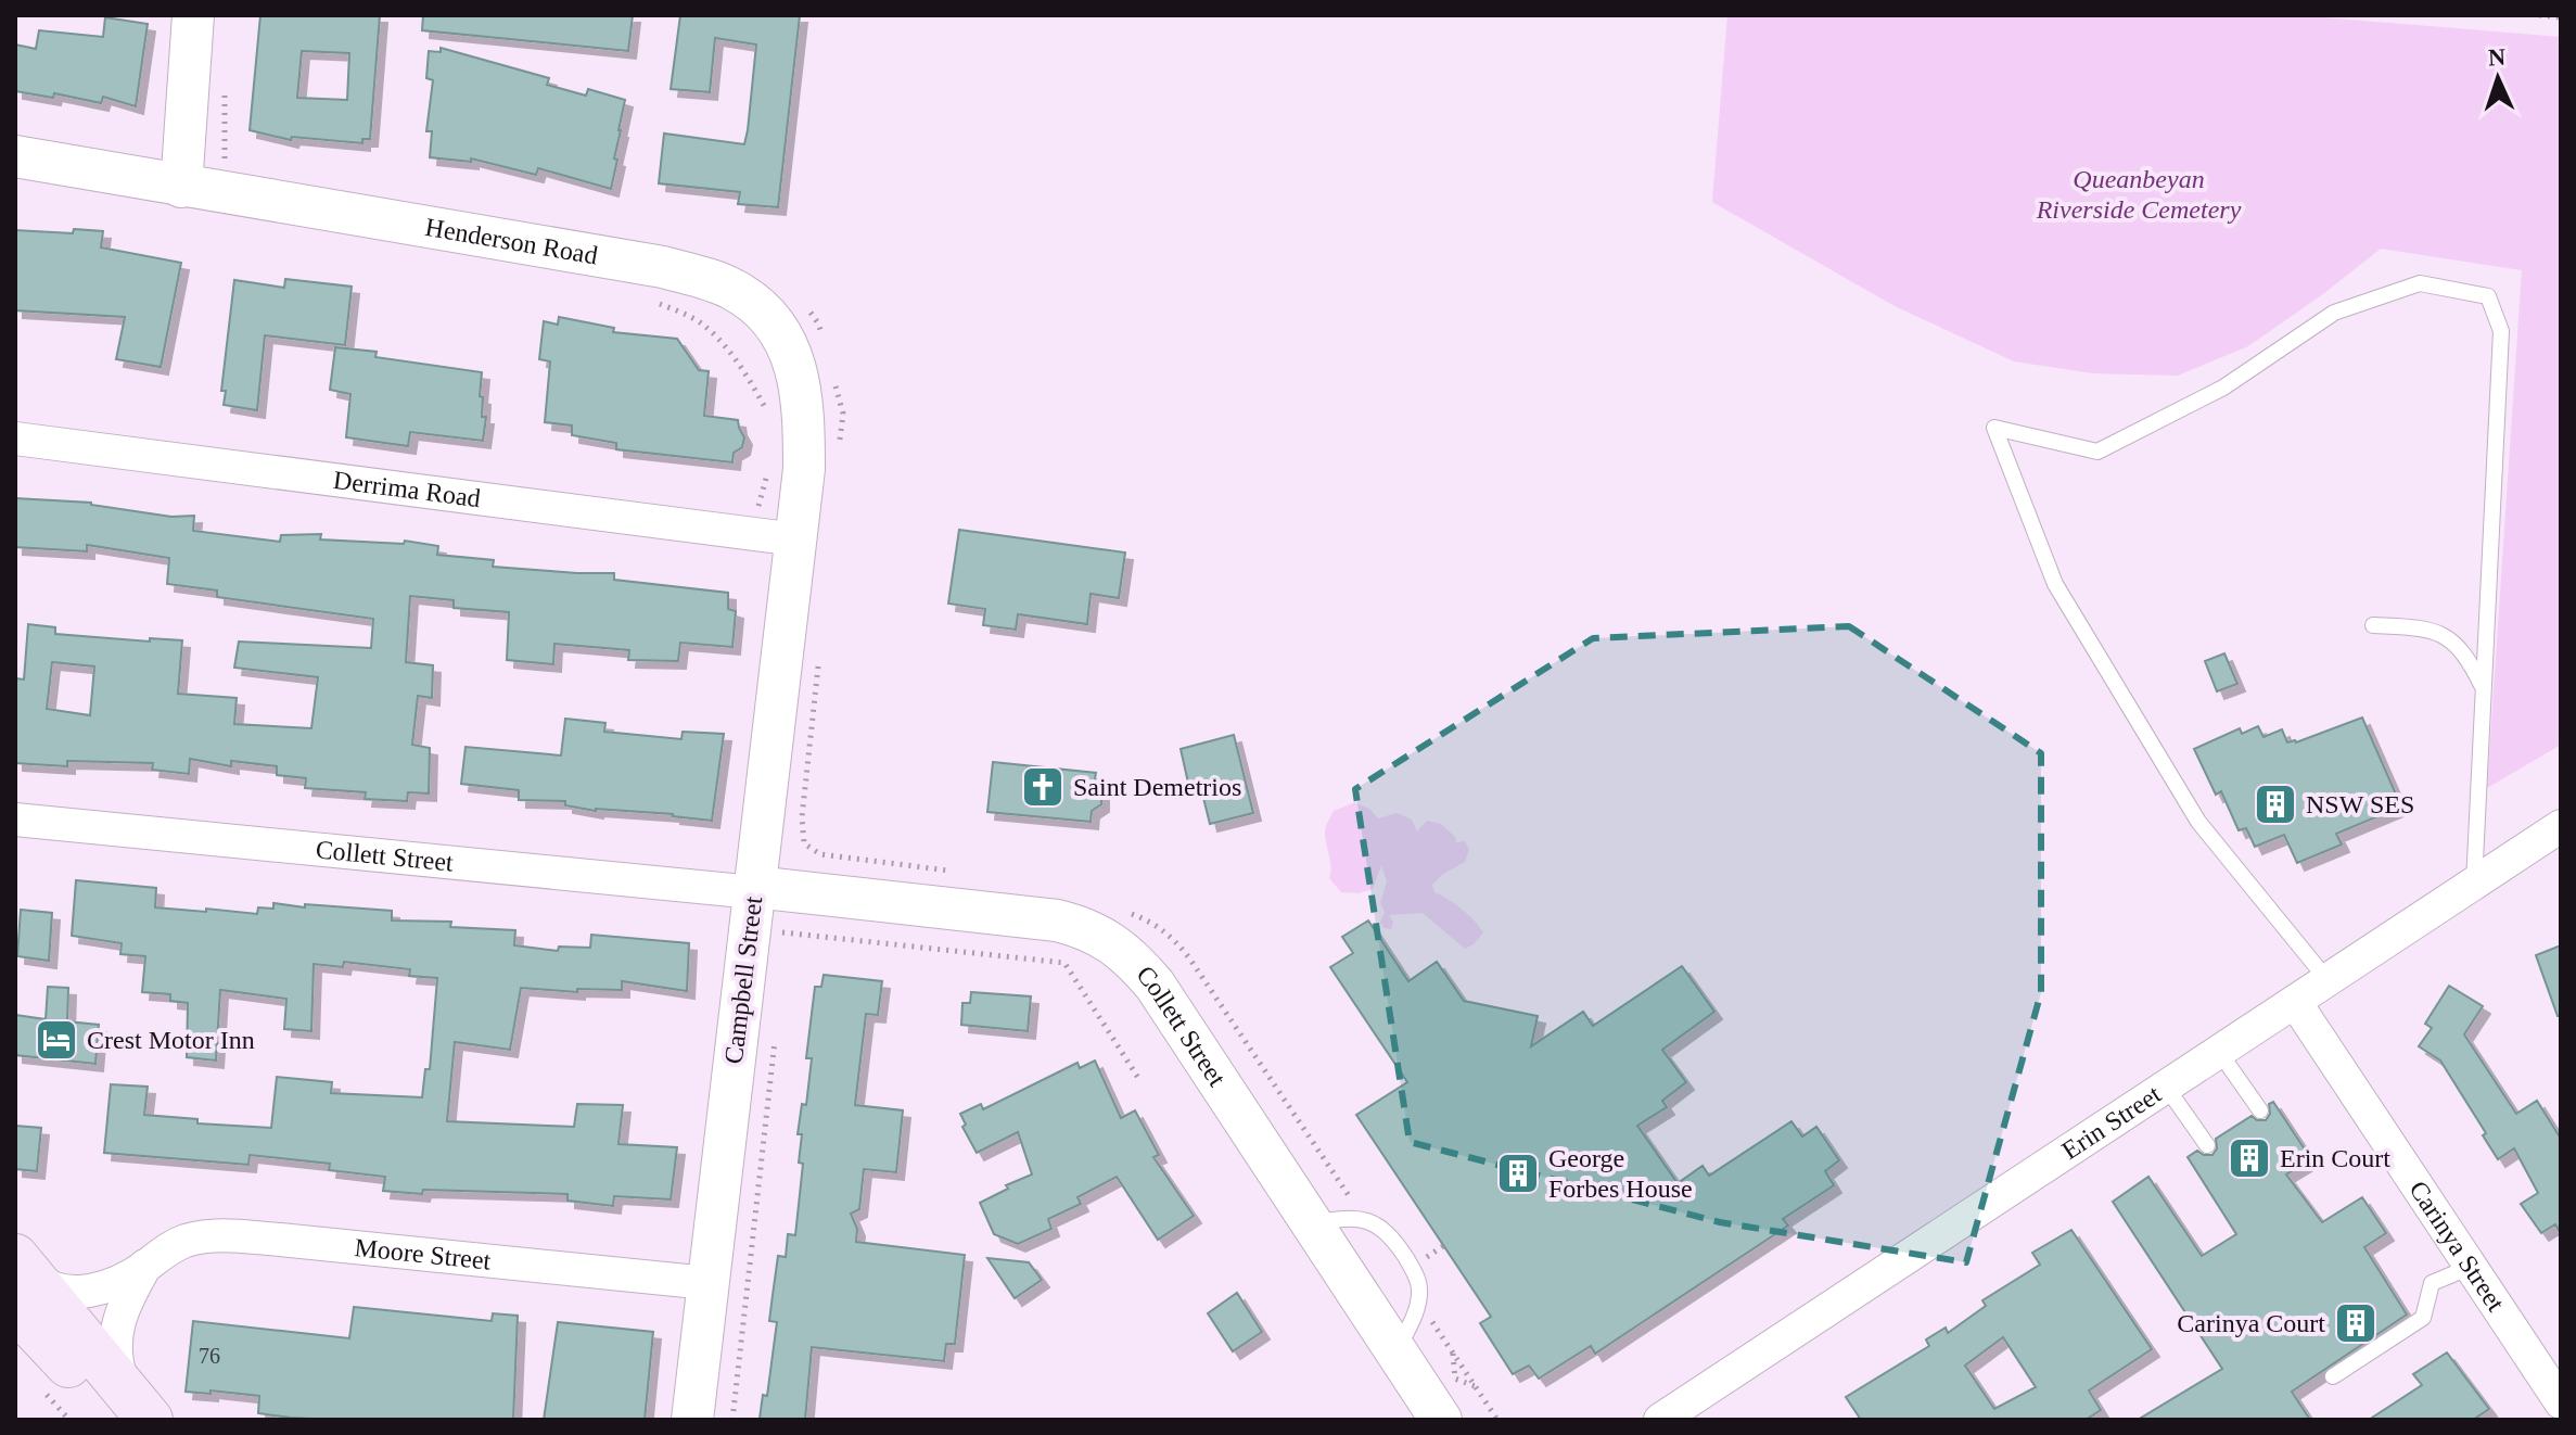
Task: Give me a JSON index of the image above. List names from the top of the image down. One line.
{"streets":{"street":["Henderson Road","Derrima Road","Collett Street","Campbell Street","Erin Street","Carinya Street","Moore Street"]},"crossings":[["Henderson Road","Derrima Road"],["Henderson Road","Campbell Street"],["Derrima Road","Campbell Street"],["Collett Street","Campbell Street"],["Campbell Street","Moore Street"],["Erin Street","Carinya Street"]],"parks":["Queanbeyan Riverside Cemetery"],"places":{"church":["Saint Demetrios"],"building":["NSW SES","Erin Court","George Forbes House","Carinya Court"],"hotel":["Crest Motor Inn"]},"house_numbers":["76"],"north":"top"}
